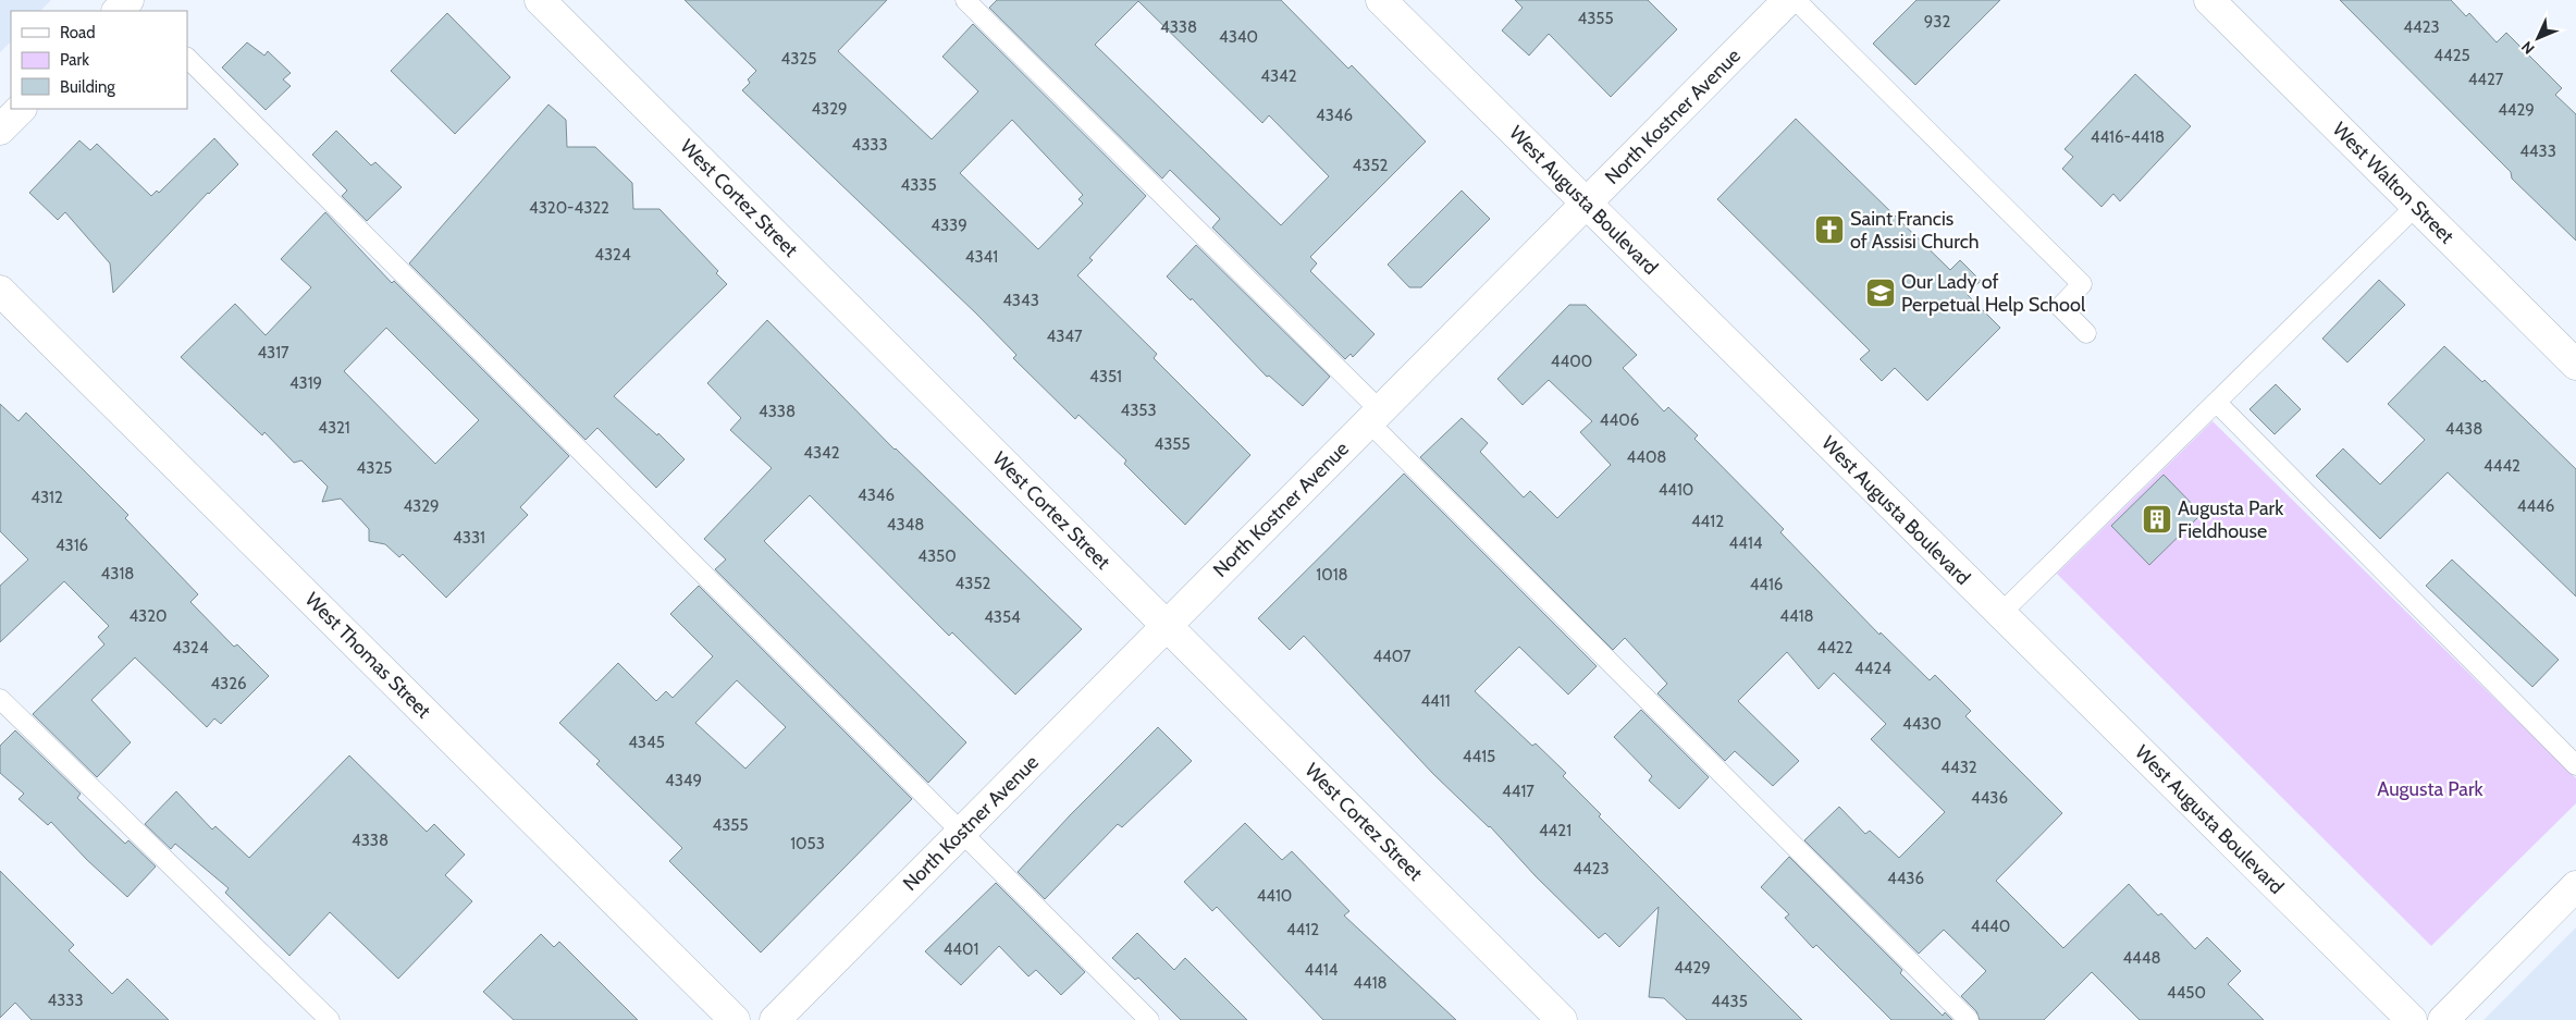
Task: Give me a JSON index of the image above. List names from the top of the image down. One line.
{"streets":{"street":["North Kostner Avenue","West Walton Street","West Cortez Street","West Augusta Boulevard","West Thomas Street"]},"crossings":[["North Kostner Avenue","West Cortez Street"],["North Kostner Avenue","West Augusta Boulevard"]],"parks":["Augusta Park"],"places":{"church":["Saint Francis of Assisi Church"],"school or university":["Our Lady of Perpetual Help School"],"building":["Augusta Park Fieldhouse"]},"house_numbers":["4355","932","4338","4423","4340","4425","4325","4342","4427","4329","4429","4346","4416-4418","4333","4433","4352","4335","4320-4322","4339","4324","4341","4343","4347","4317","4400","4351","4319","4353","4338","4406","4321","4438","4355","4342","4408","4442","4325","4410","4346","4312","4329","4446","4412","4348","4331","4414","4316","4350","4318","1018","4352","4416","4320","4418","4354","4324","4422","4407","4424","4326","4411","4430","4345","4415","4432","4349","4417","4436","4355","4421","4338","1053","4423","4436","4410","4440","4412","4401","4448","4429","4414","4418","4450","4333","4435"],"legend":["Road","Park","Building"],"north":"bottom left"}
